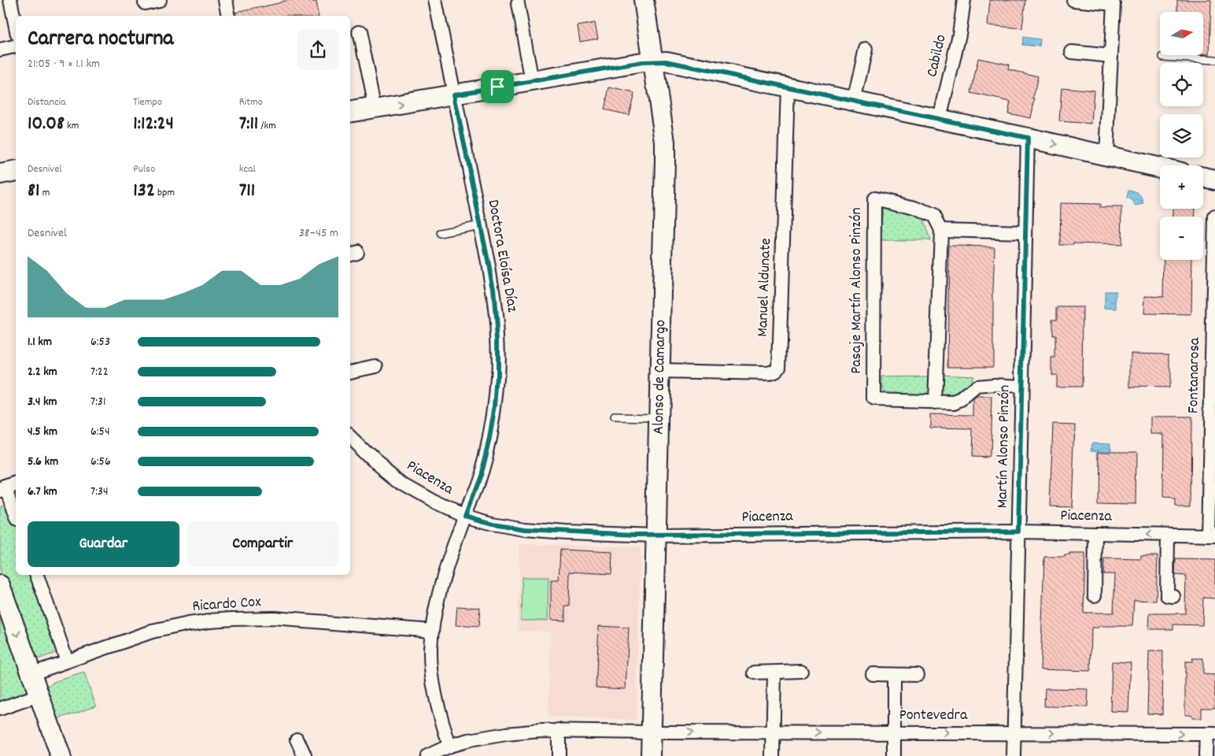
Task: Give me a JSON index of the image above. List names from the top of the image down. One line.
{"streets":{"street":["Cabildo","Doctora Eloísa Díaz","Manuel Aldunate","Pasaje Martín Alonso Pinzón","Fontanarosa","Alonso de Camargo","Martín Alonso Pinzón","Piacenza","Ricardo Cox","Pontevedra"]},"crossings":[["Doctora Eloísa Díaz","Piacenza"],["Doctora Eloísa Díaz","Ricardo Cox"],["Doctora Eloísa Díaz","Pontevedra"],["Manuel Aldunate","Alonso de Camargo"],["Pasaje Martín Alonso Pinzón","Martín Alonso Pinzón"],["Fontanarosa","Piacenza"],["Alonso de Camargo","Piacenza"],["Alonso de Camargo","Pontevedra"],["Martín Alonso Pinzón","Piacenza"],["Martín Alonso Pinzón","Pontevedra"]],"one_way":["Pontevedra"],"north":"right","page":{"map_buttons":["+","−"],"heading":["Carrera nocturna","21:05 · 9 × 1.1 km"],"stats":[["Distancia","10.08 km"],["Tiempo","1:12:24"],["Ritmo","7:11 /km"],["Desnivel","81 m"],["Pulso","132 bpm"],["kcal","711"]],"chart":["Desnivel","38–45 m"],"list":[{"name":"1.1 km","note":"6:53"},{"name":"2.2 km","note":"7:22"},{"name":"3.4 km","note":"7:31"},{"name":"4.5 km","note":"6:54"},{"name":"5.6 km","note":"6:56"},{"name":"6.7 km","note":"7:34"}],"buttons":["Guardar","Compartir"]}}
